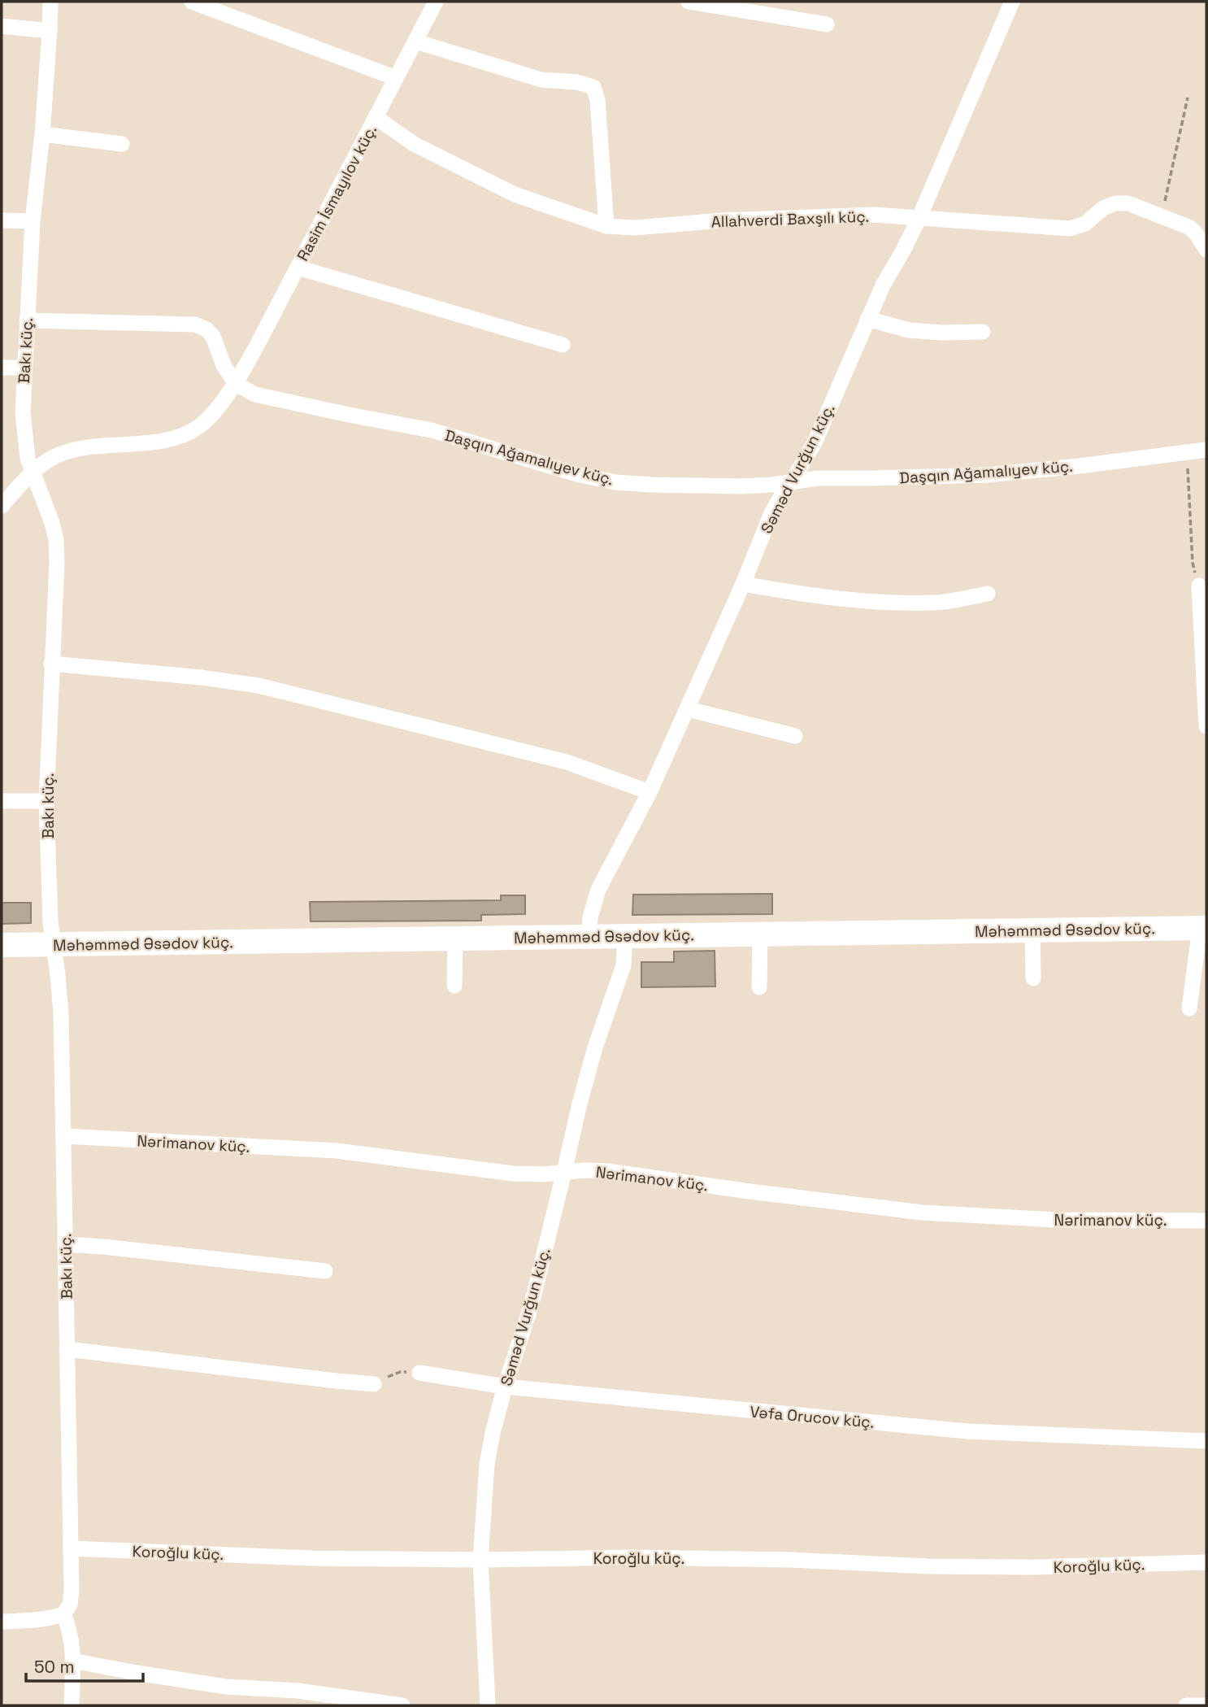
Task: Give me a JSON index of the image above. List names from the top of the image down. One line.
{"streets":{"main road":["Məhəmməd Əsədov küç."],"street":["Rasim İsmayılov küç.","Allahverdi Baxşılı küç.","Bakı küç.","Daşqın Ağamalıyev küç.","Səməd Vurğun küç.","Nərimanov küç.","Vəfa Orucov küç.","Koroğlu küç."]},"crossings":[["Rasim İsmayılov küç.","Allahverdi Baxşılı küç."],["Rasim İsmayılov küç.","Bakı küç."],["Rasim İsmayılov küç.","Daşqın Ağamalıyev küç."],["Allahverdi Baxşılı küç.","Səməd Vurğun küç."],["Bakı küç.","Məhəmməd Əsədov küç."],["Bakı küç.","Nərimanov küç."],["Bakı küç.","Koroğlu küç."],["Daşqın Ağamalıyev küç.","Səməd Vurğun küç."],["Səməd Vurğun küç.","Məhəmməd Əsədov küç."],["Səməd Vurğun küç.","Nərimanov küç."],["Səməd Vurğun küç.","Vəfa Orucov küç."],["Səməd Vurğun küç.","Koroğlu küç."]],"scale_bar":"50 m"}
